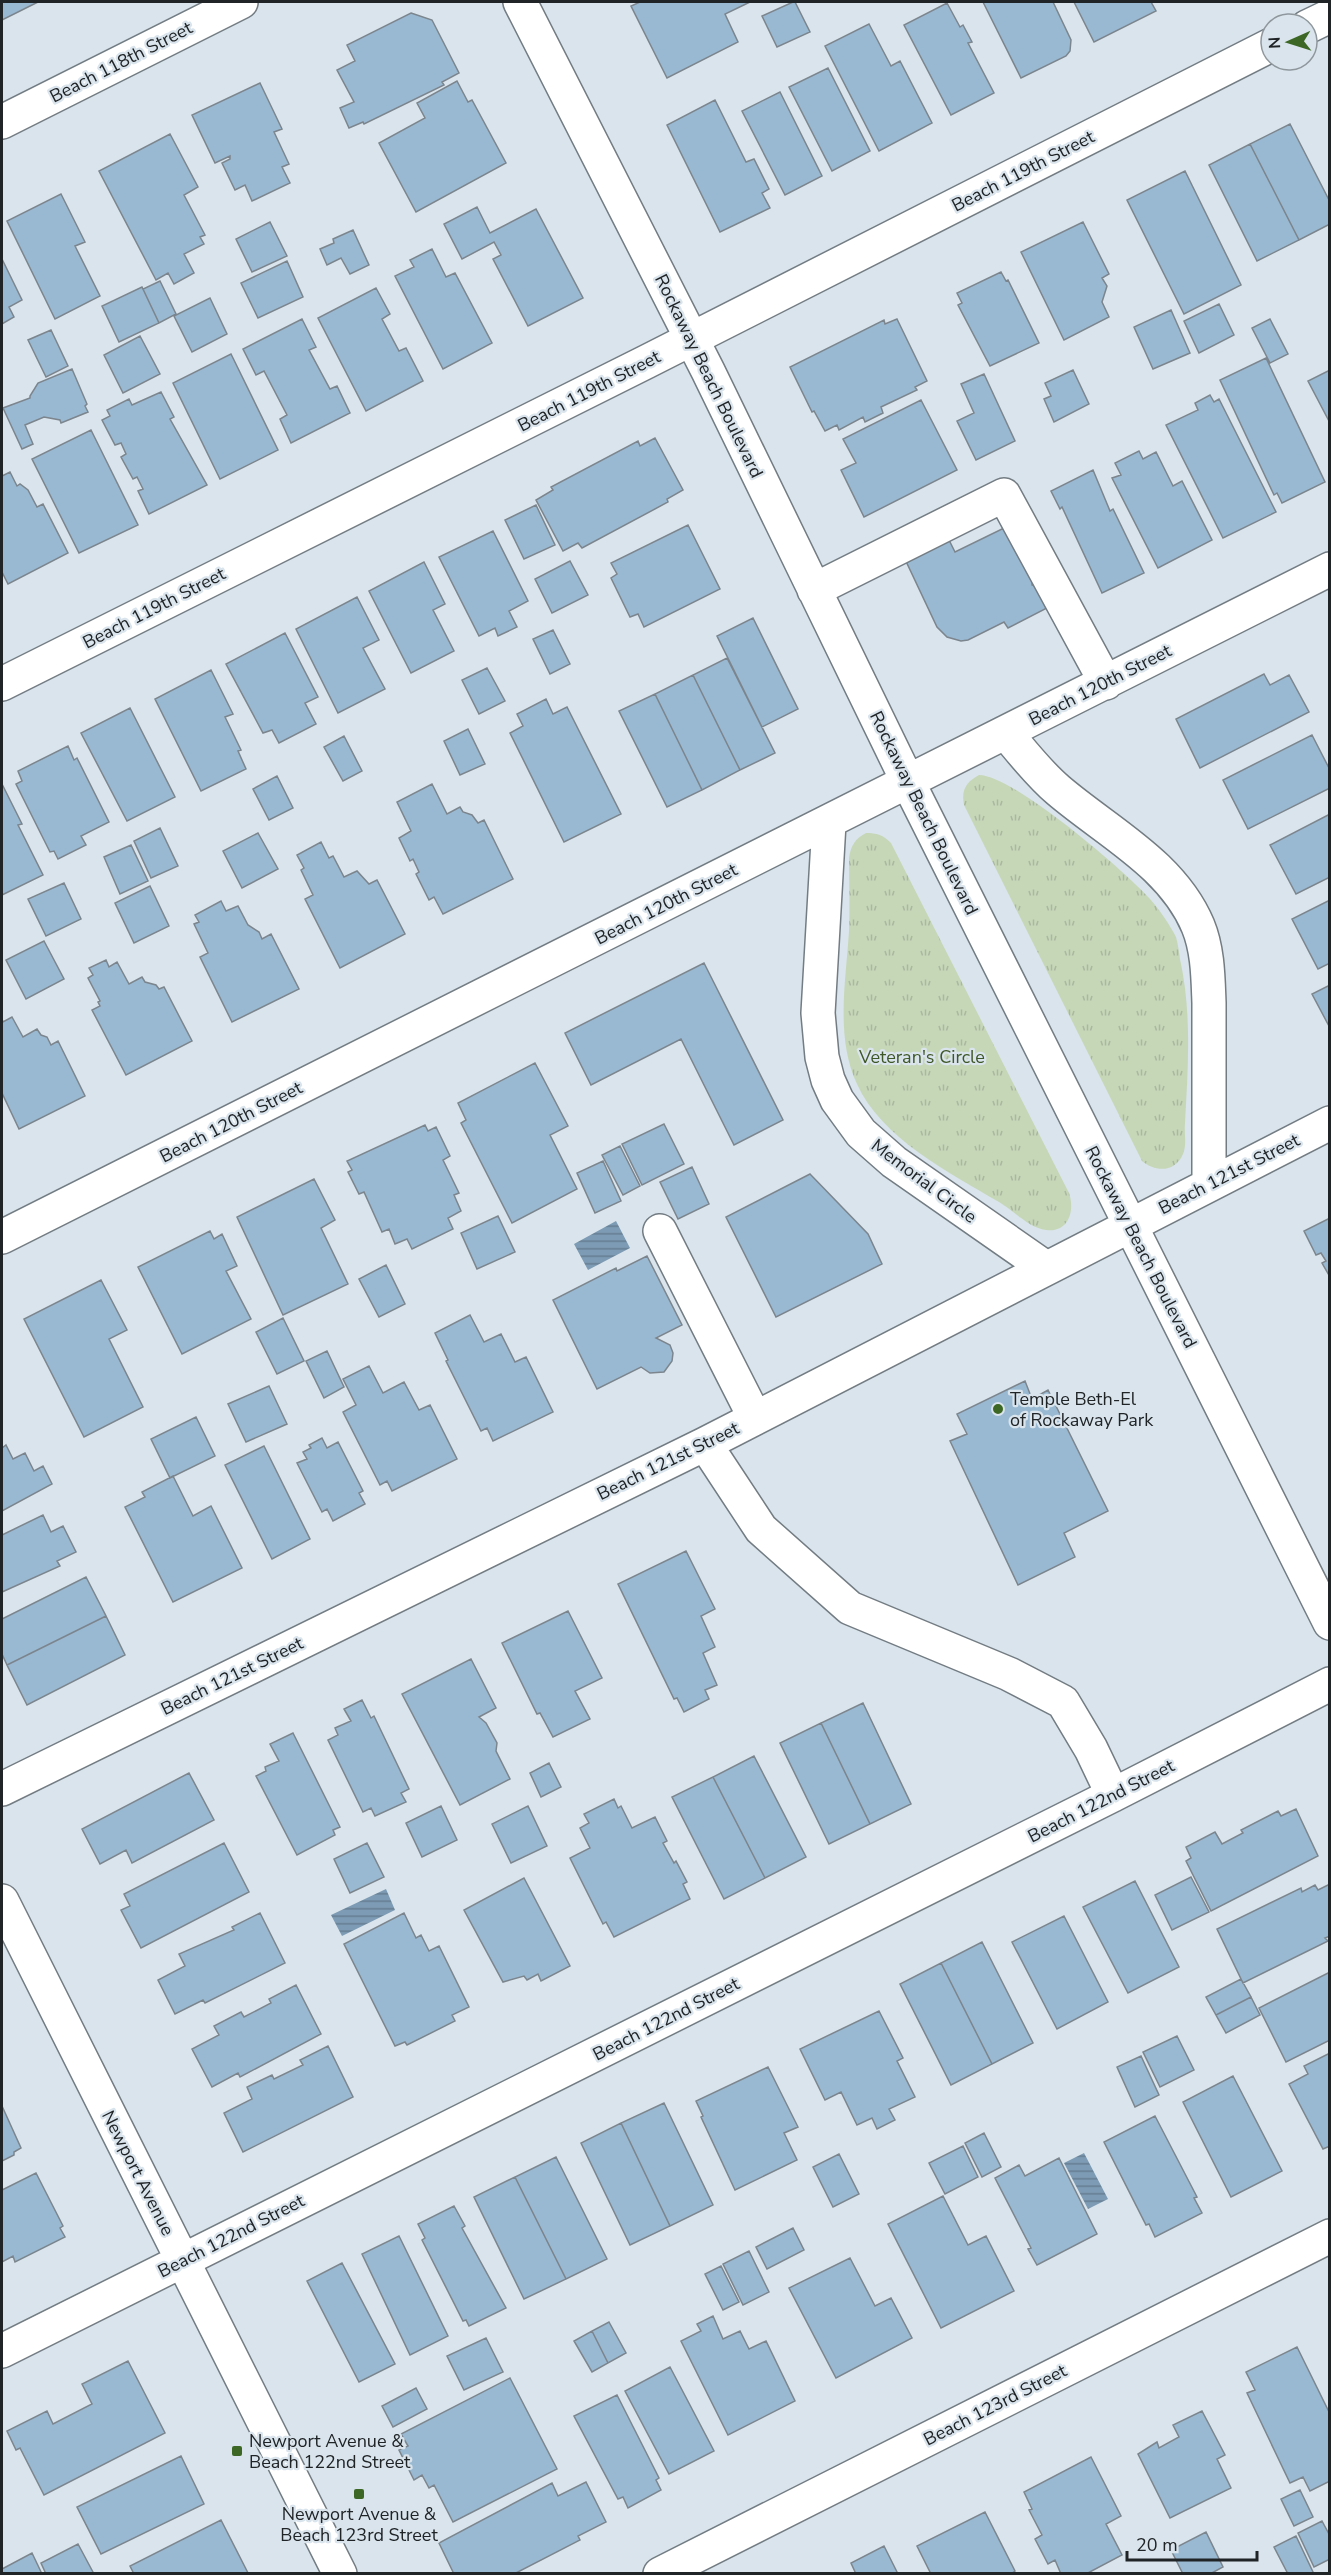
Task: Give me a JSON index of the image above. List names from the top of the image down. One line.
{"streets":{"street":["Beach 118th Street","Beach 119th Street","Rockaway Beach Boulevard","Beach 120th Street","Beach 121st Street","Memorial Circle","Beach 122nd Street","Newport Avenue","Beach 123rd Street"]},"crossings":[["Beach 119th Street","Rockaway Beach Boulevard"],["Rockaway Beach Boulevard","Beach 120th Street"],["Rockaway Beach Boulevard","Beach 121st Street"],["Beach 120th Street","Memorial Circle"],["Beach 121st Street","Memorial Circle"],["Beach 122nd Street","Newport Avenue"]],"parks":["Veteran's Circle"],"places":{"other":["Temple Beth-El of Rockaway Park"],"transit":["Newport Avenue & Beach 122nd Street","Newport Avenue & Beach 123rd Street"]},"scale_bar":"20 m","north":"left"}
